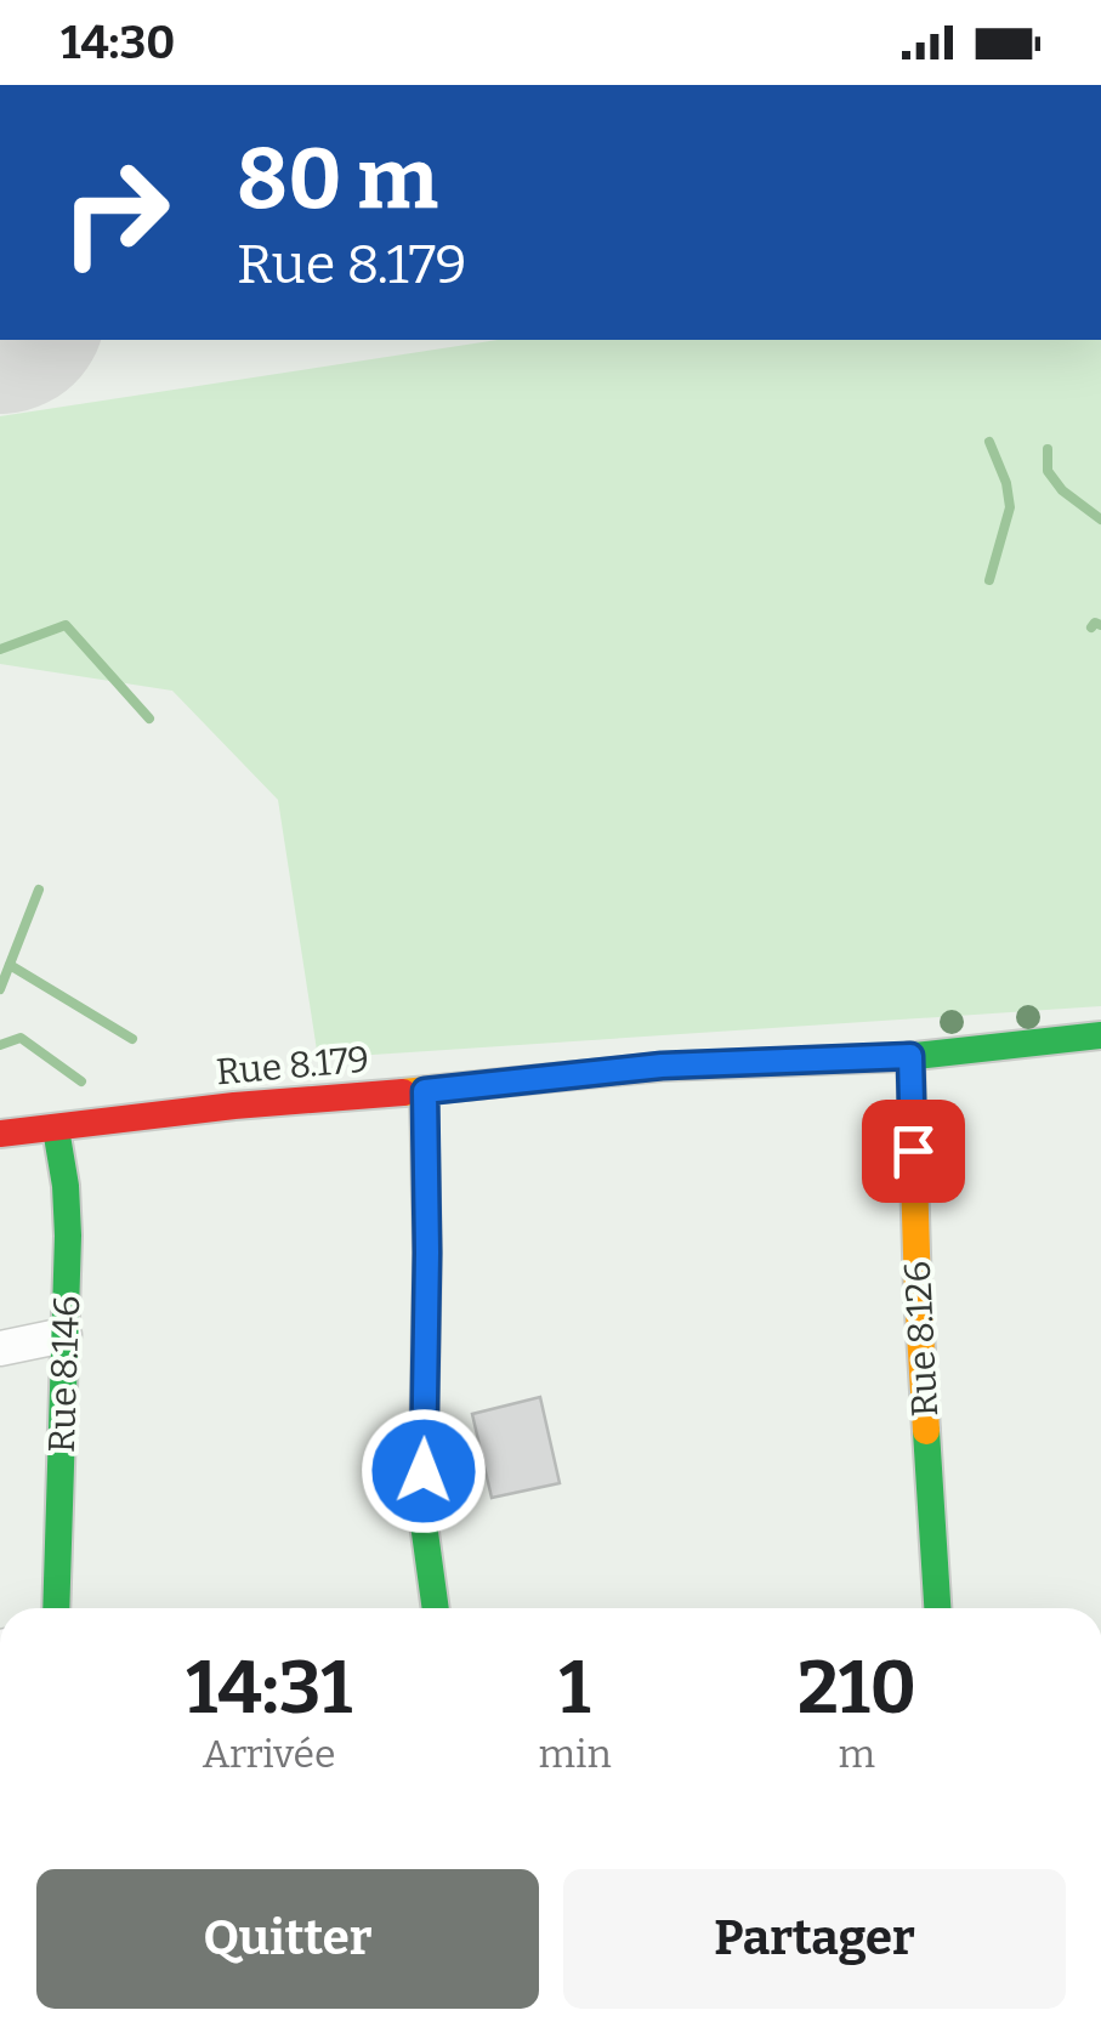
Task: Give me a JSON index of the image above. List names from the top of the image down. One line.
{"streets":{"street":["Rue 8.179","Rue 8.126","Rue 8.146"]},"crossings":[["Rue 8.179","Rue 8.126"],["Rue 8.179","Rue 8.146"]],"page":{"status":"14:30","turn":["80 m","Rue 8.179"],"eta":["14:31","Arrivée","1","min","210","m"],"buttons":["Quitter","Partager"]}}
